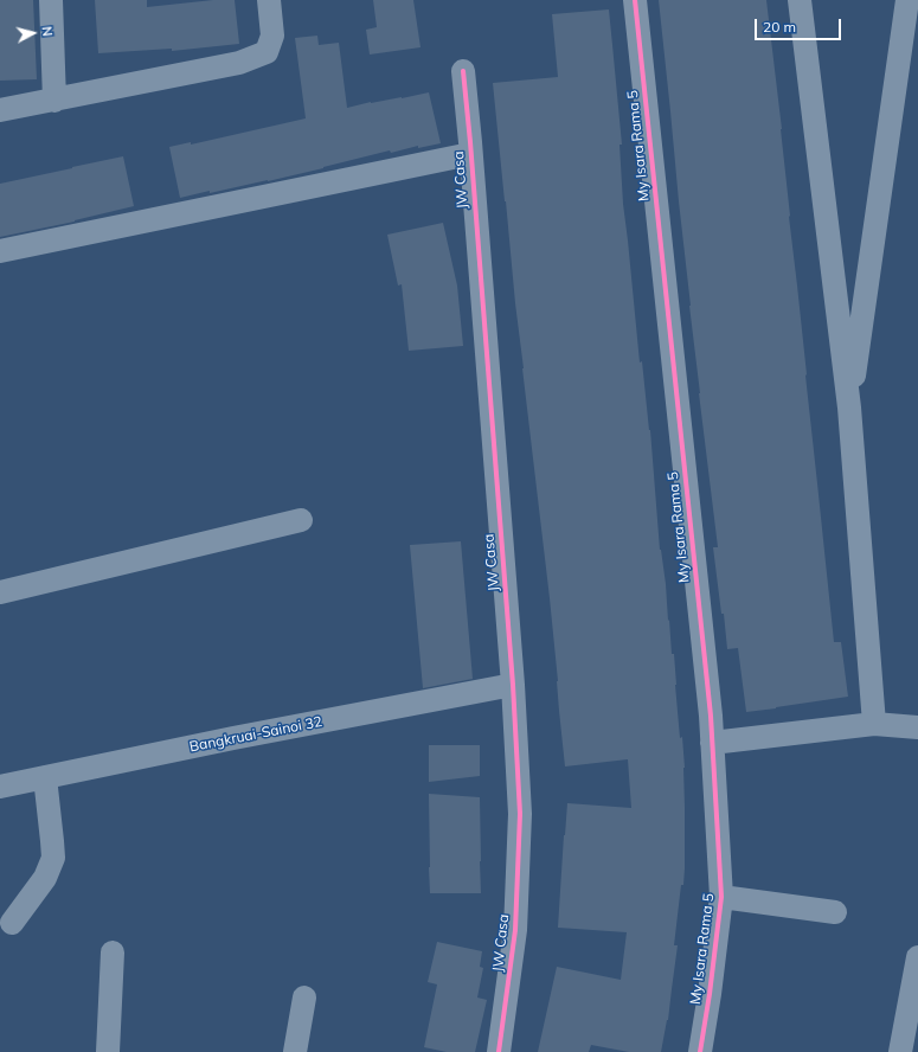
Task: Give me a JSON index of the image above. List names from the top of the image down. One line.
{"streets":{"street":["My Isara Rama 5","JW Casa","Bangkruai-Sainoi 32"]},"crossings":[["JW Casa","Bangkruai-Sainoi 32"]],"scale_bar":"20 m","north":"right"}
